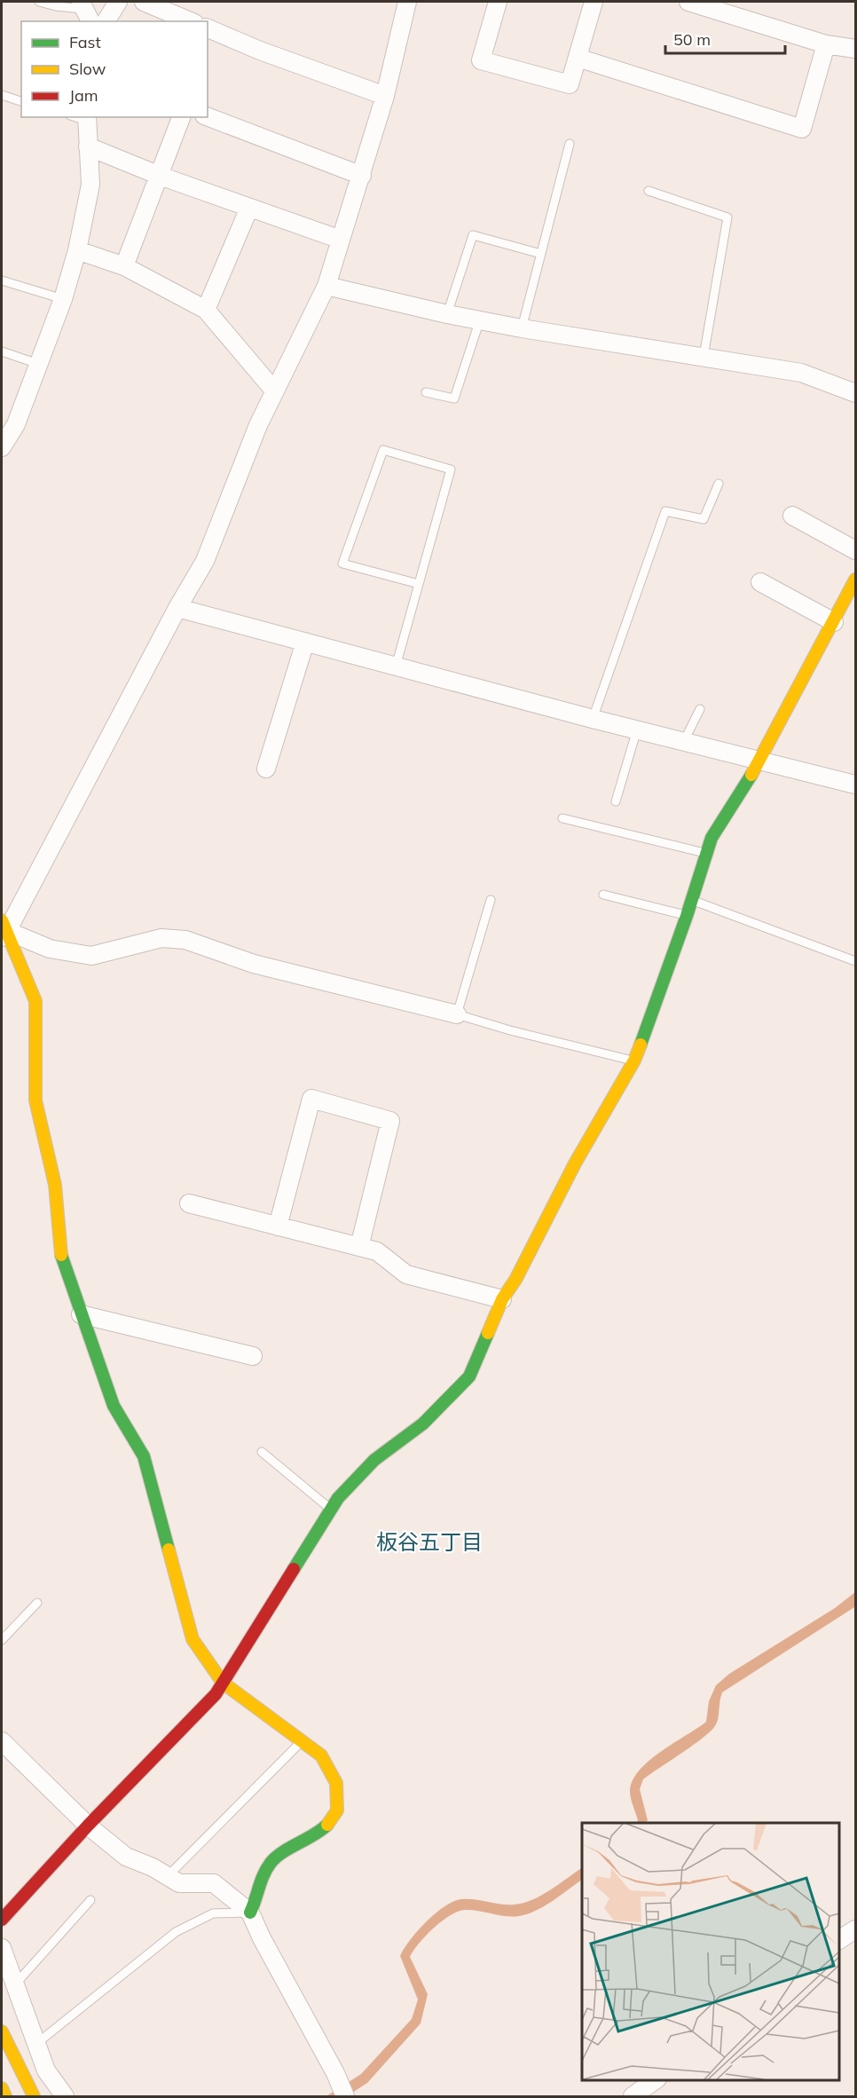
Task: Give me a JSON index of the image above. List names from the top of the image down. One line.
{"districts":["板谷五丁目"],"legend":["Fast","Slow","Jam"],"scale_bar":"50 m"}
